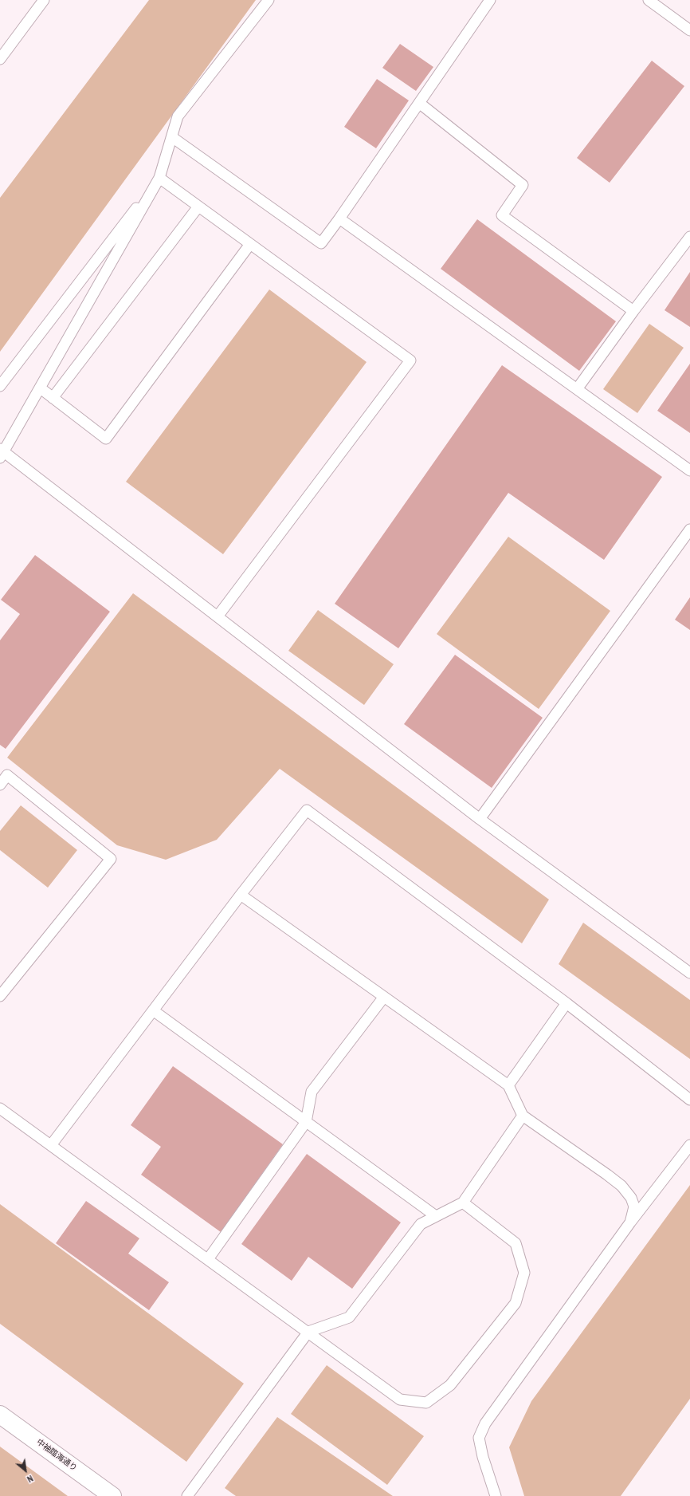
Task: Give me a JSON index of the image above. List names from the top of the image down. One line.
{"streets":{"street":["中袖臨海通り"]},"north":"bottom right"}
